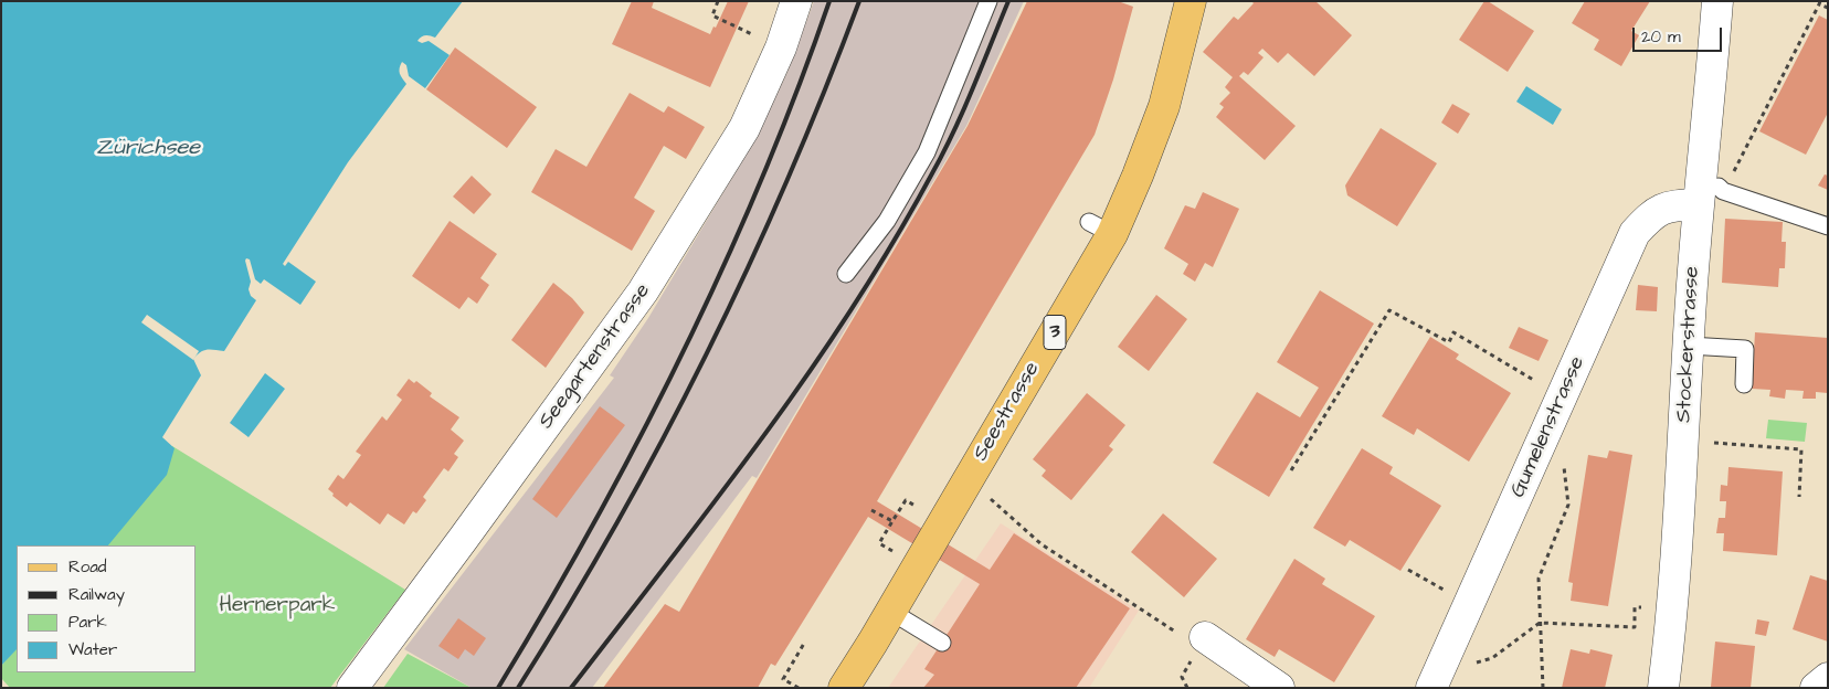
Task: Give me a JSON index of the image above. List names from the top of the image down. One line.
{"streets":{"main road":["3","Seestrasse"],"street":["Stockerstrasse","Seegartenstrasse","Gumelenstrasse"]},"crossings":[["Stockerstrasse","Gumelenstrasse"]],"water":["Zürichsee"],"parks":["Hernerpark"],"legend":["Road","Railway","Park","Water"],"scale_bar":"20 m"}
